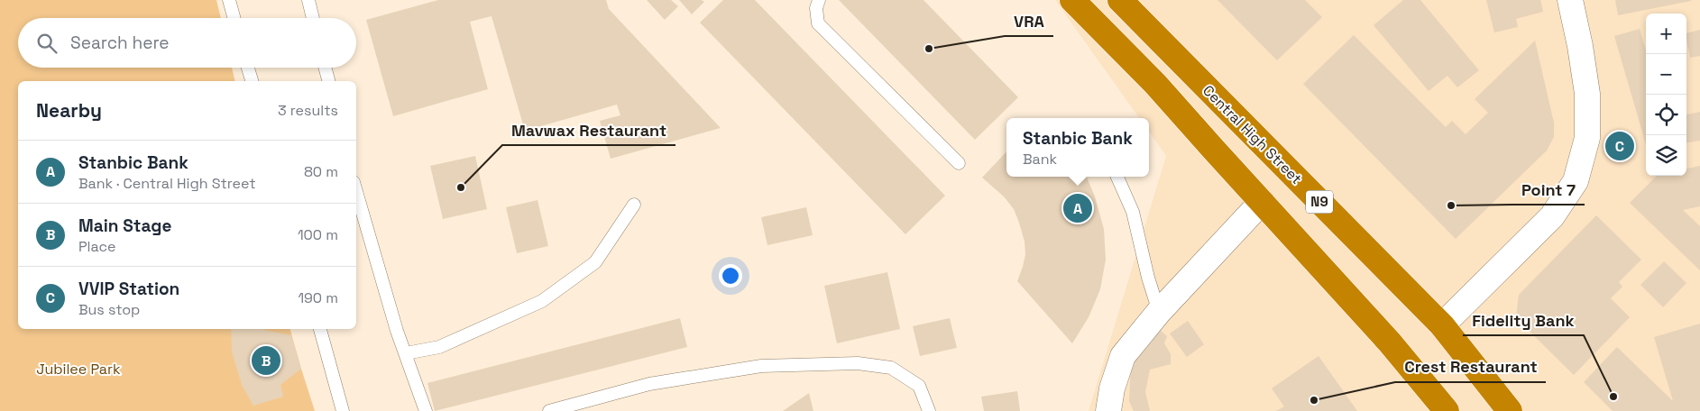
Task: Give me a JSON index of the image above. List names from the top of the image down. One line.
{"streets":{"highway":["Central High Street","N9"]},"parks":["Jubilee Park"],"places":["VRA","Mavwax Restaurant","Point 7","Fidelity Bank","Crest Restaurant"],"page":{"map_buttons":["+","−"],"search":"Search here","heading":["Nearby","3 results"],"popup":["Stanbic Bank","Bank"],"pins":["C","A","B"],"list":[{"mark":"A","name":"Stanbic Bank","note":"Bank · Central High Street","value":"80 m"},{"mark":"B","name":"Main Stage","note":"Place","value":"100 m"},{"mark":"C","name":"VVIP Station","note":"Bus stop","value":"190 m"}]}}
